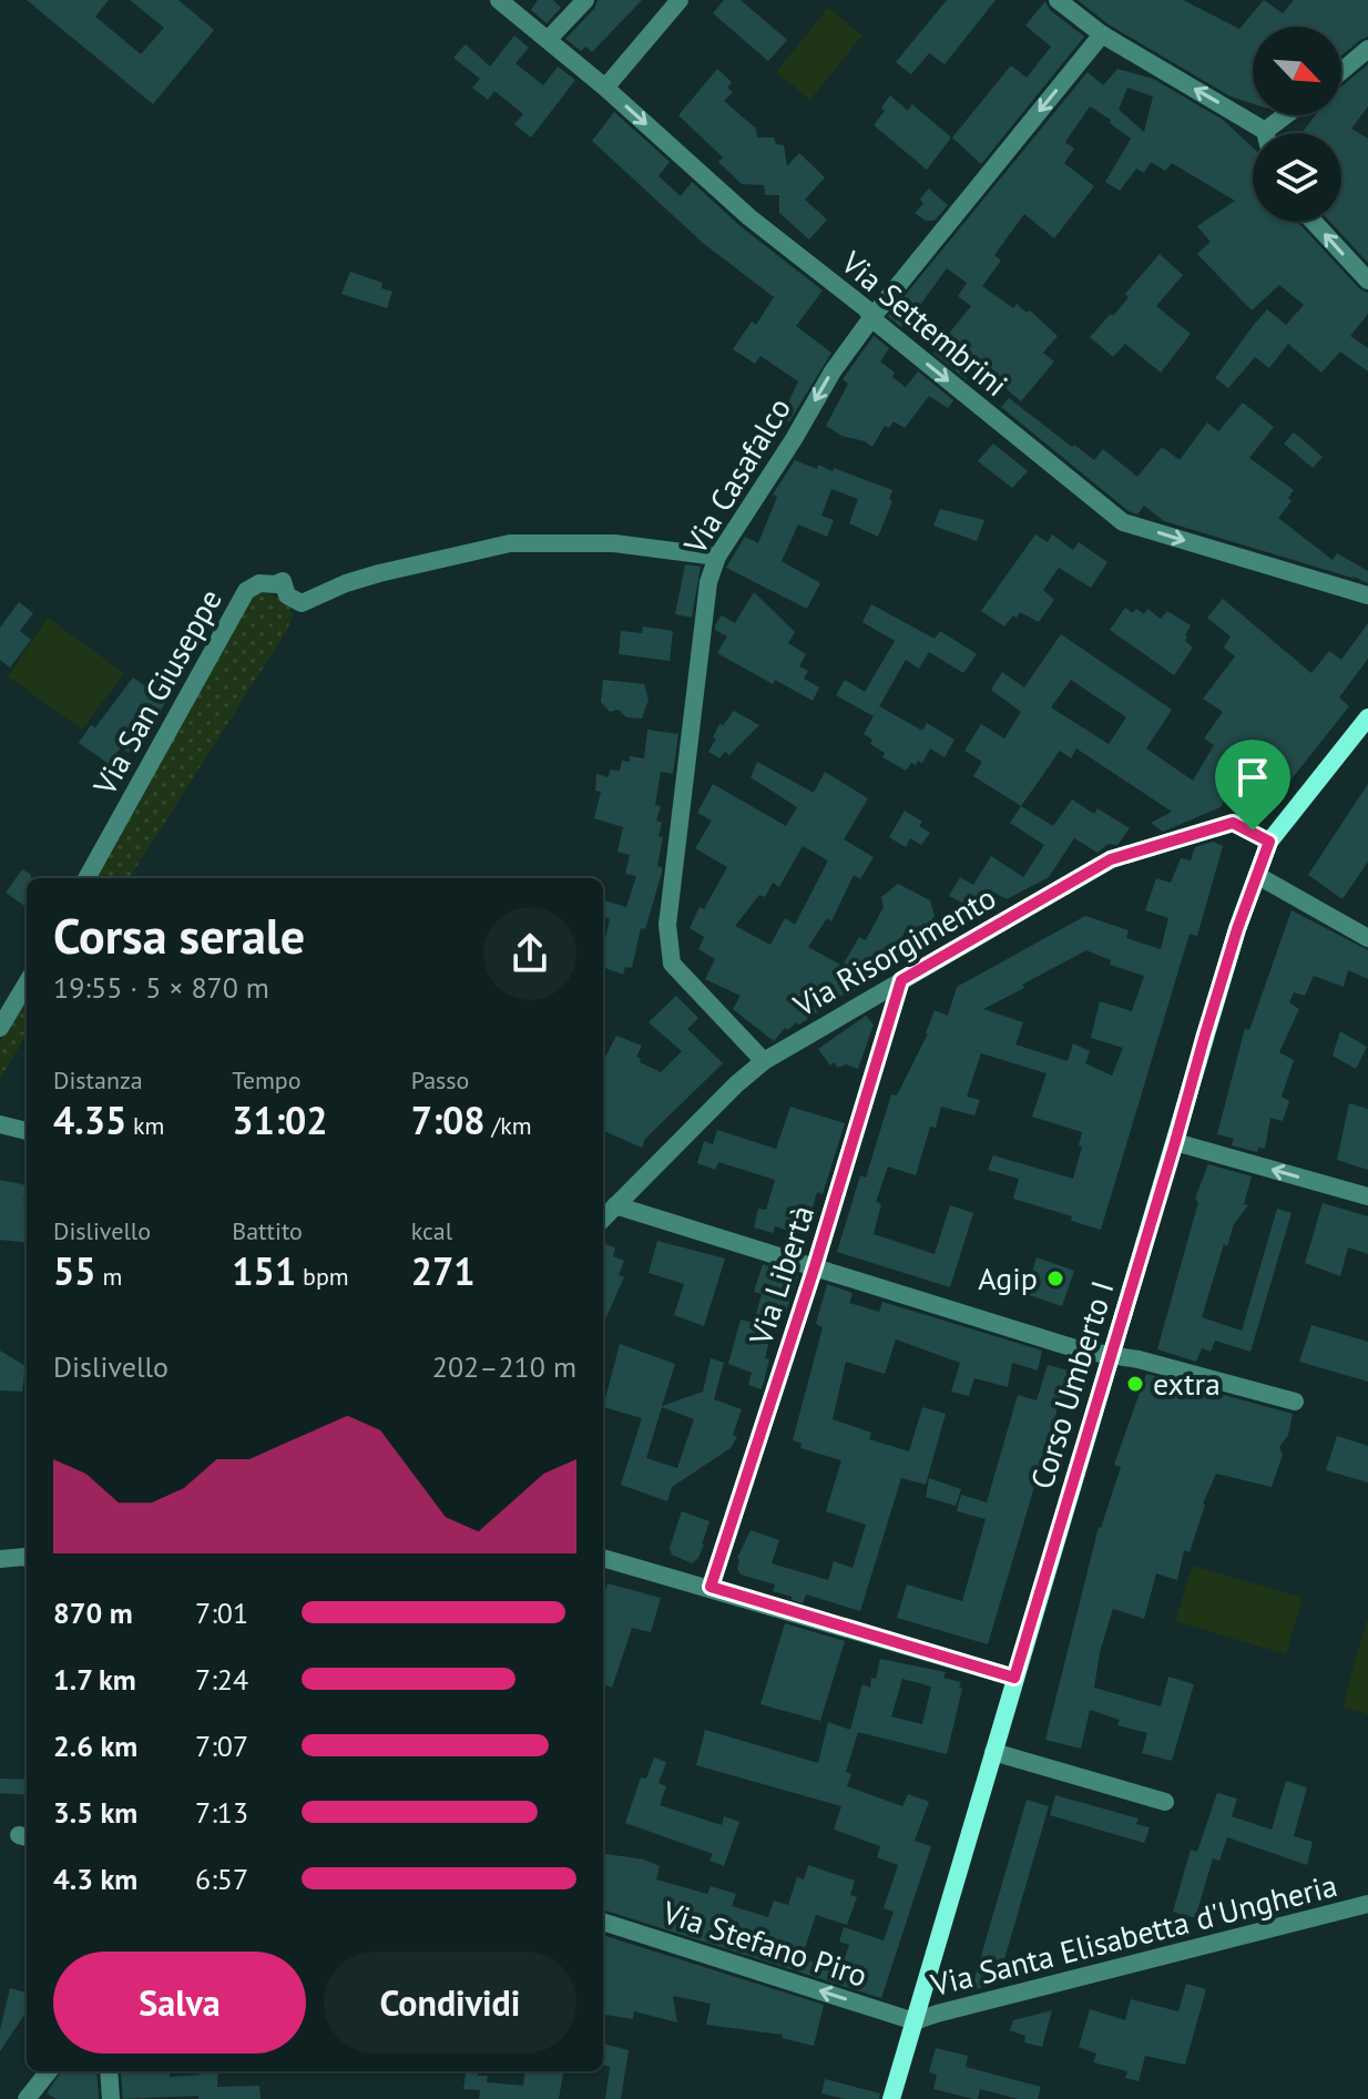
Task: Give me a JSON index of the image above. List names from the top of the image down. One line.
{"streets":{"street":["Via Settembrini","Via Casafalco","Via San Giuseppe","Via Risorgimento","Via Libertà","Corso Umberto I","Via Santa Elisabetta d'Ungheria","Via Stefano Piro"]},"crossings":[["Via Settembrini","Via Casafalco"],["Via Casafalco","Via San Giuseppe"],["Via Casafalco","Via Risorgimento"],["Via Risorgimento","Via Libertà"],["Via Risorgimento","Corso Umberto I"],["Corso Umberto I","Via Santa Elisabetta d'Ungheria"],["Corso Umberto I","Via Stefano Piro"],["Via Santa Elisabetta d'Ungheria","Via Stefano Piro"]],"one_way":["Via Settembrini","Via Casafalco","Via Stefano Piro"],"places":["Agip","extra"],"north":"bottom right","page":{"heading":["Corsa serale","19:55 · 5 × 870 m"],"stats":[["Distanza","4.35 km"],["Tempo","31:02"],["Passo","7:08 /km"],["Dislivello","55 m"],["Battito","151 bpm"],["kcal","271"]],"chart":["Dislivello","202–210 m"],"list":[{"name":"870 m","note":"7:01"},{"name":"1.7 km","note":"7:24"},{"name":"2.6 km","note":"7:07"},{"name":"3.5 km","note":"7:13"},{"name":"4.3 km","note":"6:57"}],"buttons":["Salva","Condividi"]}}
